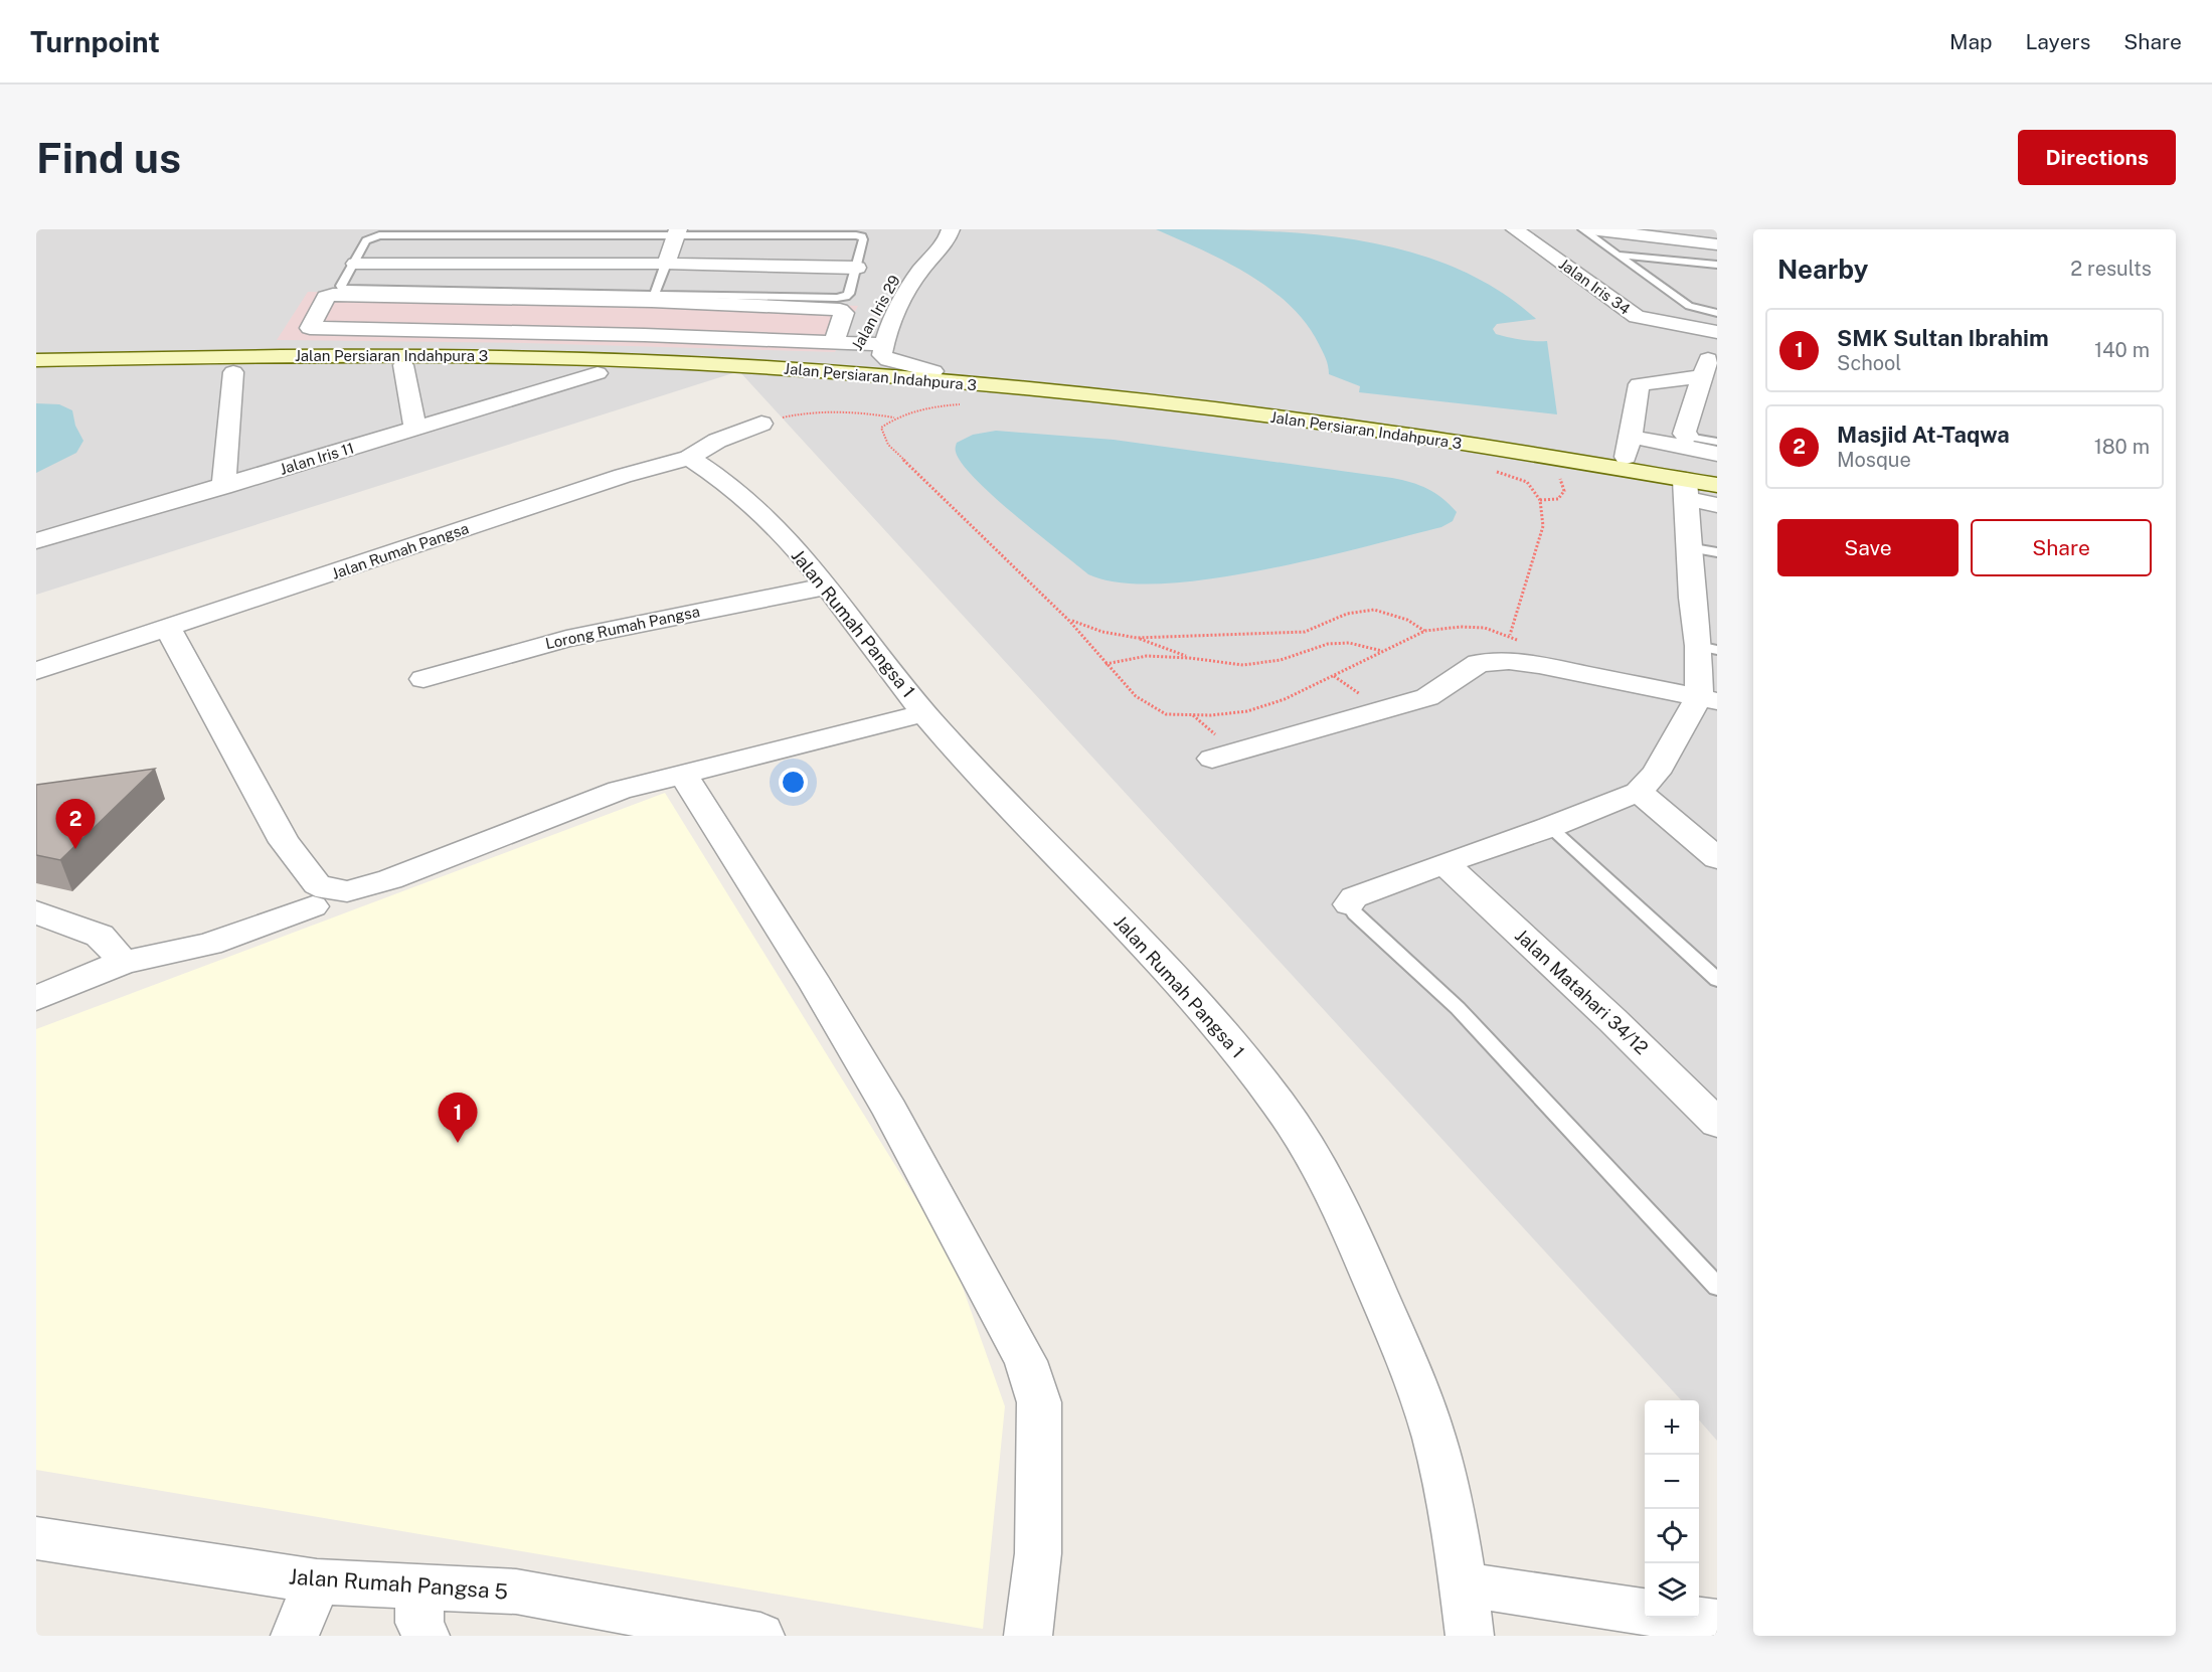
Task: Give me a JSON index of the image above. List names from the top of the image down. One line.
{"streets":{"main road":["Jalan Persiaran Indahpura 3"],"street":["Jalan Iris 34","Jalan Iris 29","Jalan Iris 11","Jalan Rumah Pangsa","Jalan Rumah Pangsa 1","Lorong Rumah Pangsa","Jalan Matahari 34/12","Jalan Rumah Pangsa 5"]},"crossings":[["Jalan Iris 29","Jalan Persiaran Indahpura 3"],["Jalan Rumah Pangsa","Jalan Rumah Pangsa 1"],["Jalan Rumah Pangsa 1","Lorong Rumah Pangsa"]],"page":{"header":"Turnpoint","nav":["Map","Layers","Share"],"buttons":["Directions",["Save","Share"]],"title":"Find us","heading":["Nearby","2 results"],"list":[{"mark":"1","name":"SMK Sultan Ibrahim","note":"School","value":"140 m"},{"mark":"2","name":"Masjid At-Taqwa","note":"Mosque","value":"180 m"}],"pins":["2","1"],"map_buttons":["+","−"]}}
